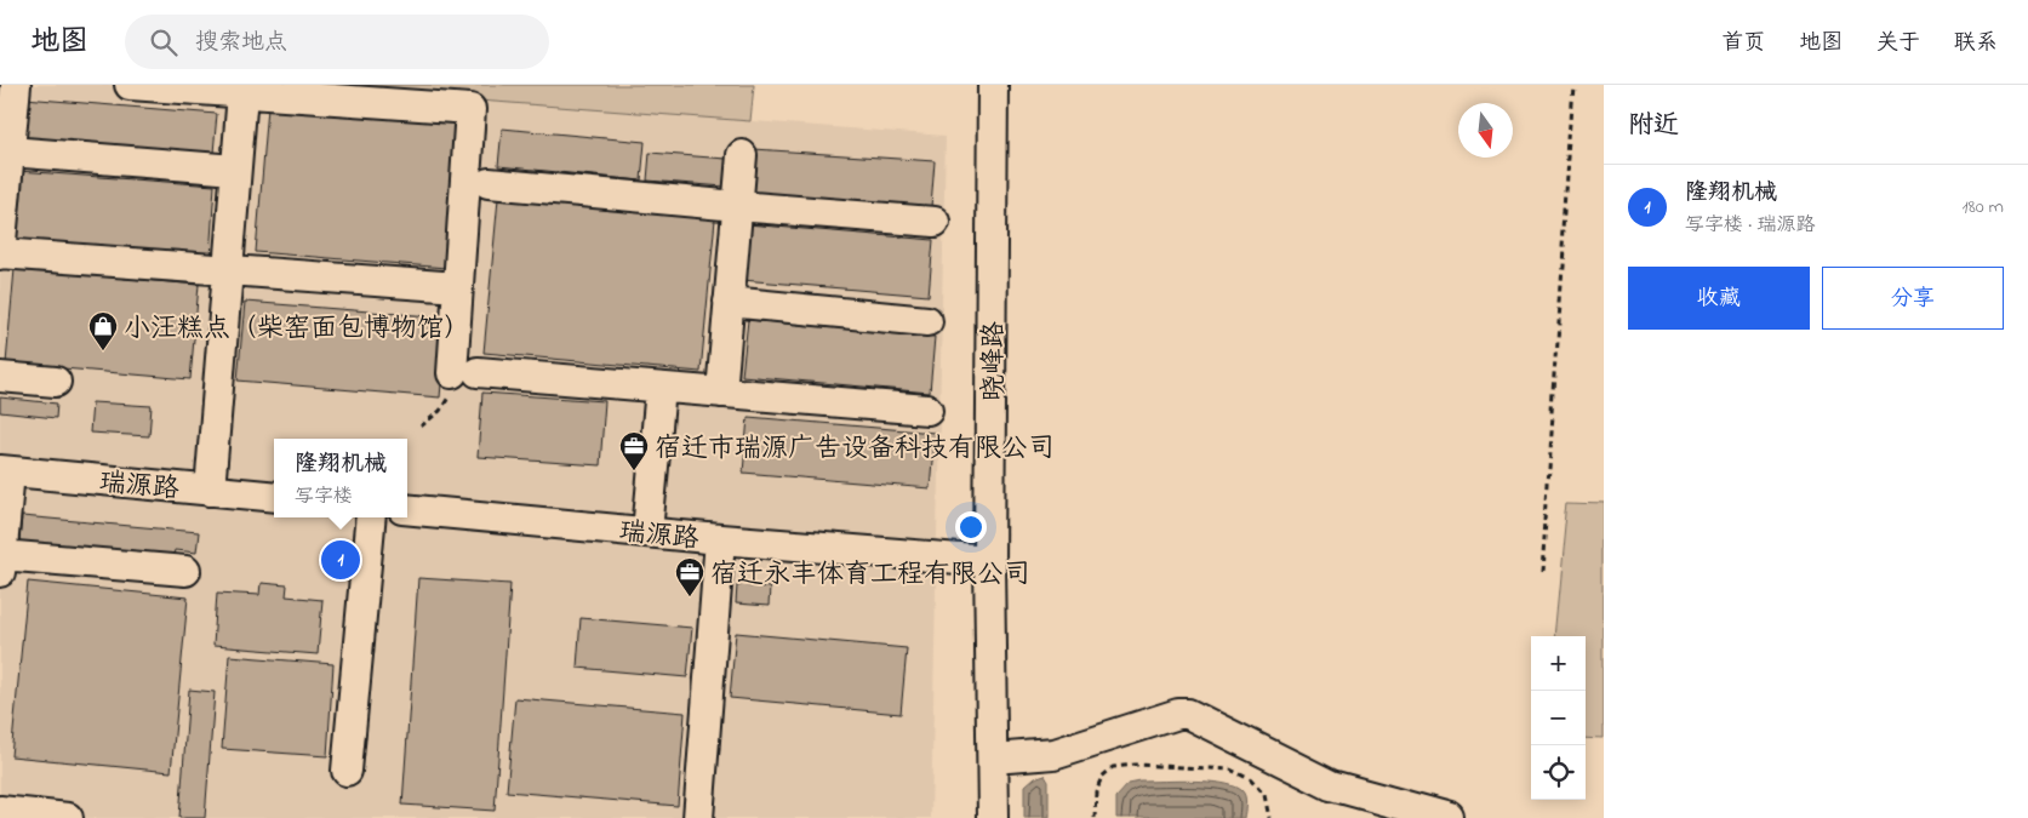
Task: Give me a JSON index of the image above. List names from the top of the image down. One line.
{"streets":{"street":["晓峰路","瑞源路"]},"crossings":[["晓峰路","瑞源路"]],"places":{"shop":["小汪糕点（柴窑面包博物馆）"],"office":["宿迁市瑞源广告设备科技有限公司","宿迁永丰体育工程有限公司"]},"north":"bottom","page":{"header":"地图","search":"搜索地点","nav":["首页","地图","关于","联系"],"heading":"附近","list":[{"mark":"1","name":"隆翔机械","note":"写字楼 · 瑞源路","value":"180 m"}],"buttons":["收藏","分享"],"popup":["隆翔机械","写字楼"],"pins":"1","map_buttons":["+","−"]}}
